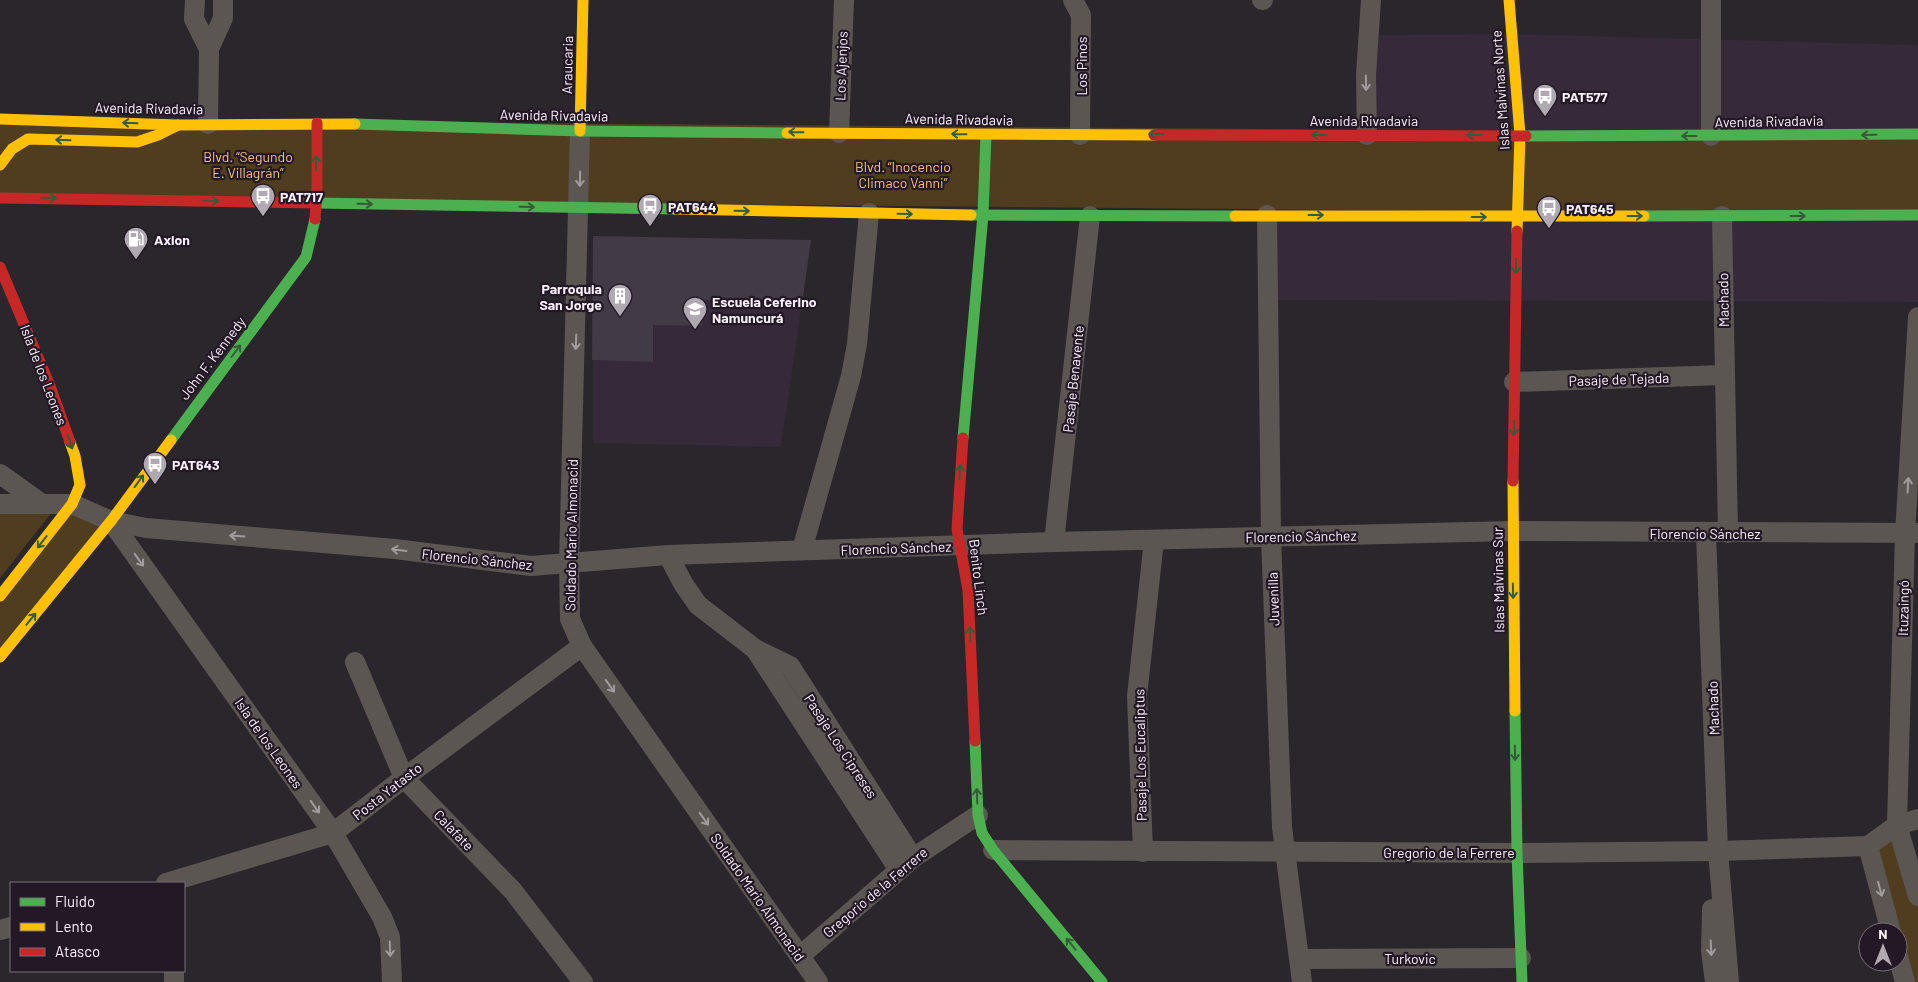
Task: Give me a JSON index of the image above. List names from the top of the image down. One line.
{"streets":{"main road":["Araucaria","Islas Malvinas Norte","Avenida Rivadavia","John F. Kennedy","Isla de los Leones","Benito Linch","Islas Malvinas Sur"],"street":["Los Ajenjos","Los Pinos","Machado","Pasaje Benavente","Pasaje de Tejada","Florencio Sánchez","Soldado Mario Almonacid","Juvenilla","Ituzaingó","Pasaje Los Cipreses","Pasaje Los Eucaliptus","Posta Yatasto","Calafate","Gregorio de la Ferrere","Turkovic"]},"crossings":[["Araucaria","Avenida Rivadavia"],["Araucaria","Soldado Mario Almonacid"],["Los Ajenjos","Avenida Rivadavia"],["Los Pinos","Avenida Rivadavia"],["Islas Malvinas Norte","Avenida Rivadavia"],["Islas Malvinas Norte","Islas Malvinas Sur"],["Avenida Rivadavia","John F. Kennedy"],["Avenida Rivadavia","Soldado Mario Almonacid"],["Avenida Rivadavia","Benito Linch"],["Machado","Pasaje de Tejada"],["Machado","Florencio Sánchez"],["Machado","Gregorio de la Ferrere"],["John F. Kennedy","Isla de los Leones"],["John F. Kennedy","Florencio Sánchez"],["Isla de los Leones","Florencio Sánchez"],["Isla de los Leones","Posta Yatasto"],["Pasaje Benavente","Florencio Sánchez"],["Pasaje de Tejada","Islas Malvinas Sur"],["Florencio Sánchez","Soldado Mario Almonacid"],["Florencio Sánchez","Benito Linch"],["Florencio Sánchez","Islas Malvinas Sur"],["Florencio Sánchez","Juvenilla"],["Florencio Sánchez","Ituzaingó"],["Florencio Sánchez","Pasaje Los Cipreses"],["Florencio Sánchez","Pasaje Los Eucaliptus"],["Soldado Mario Almonacid","Posta Yatasto"],["Soldado Mario Almonacid","Gregorio de la Ferrere"],["Benito Linch","Gregorio de la Ferrere"],["Islas Malvinas Sur","Gregorio de la Ferrere"],["Islas Malvinas Sur","Turkovic"],["Juvenilla","Gregorio de la Ferrere"],["Juvenilla","Turkovic"],["Pasaje Los Cipreses","Gregorio de la Ferrere"],["Pasaje Los Eucaliptus","Gregorio de la Ferrere"],["Posta Yatasto","Calafate"]],"one_way":["John F. Kennedy","Isla de los Leones","Soldado Mario Almonacid","Benito Linch","Islas Malvinas Sur","Ituzaingó"],"parks":["Blvd. “Segundo E. Villagrán”","Blvd. “Inocencio Climaco Vanni”"],"places":{"bus stop":["PAT577","PAT717","PAT644","PAT645","PAT643"],"fuel station":["Axion"],"building":["Parroquia San Jorge"],"school or university":["Escuela Ceferino Namuncurá"]},"legend":["Fluido","Lento","Atasco"],"north":"top"}
